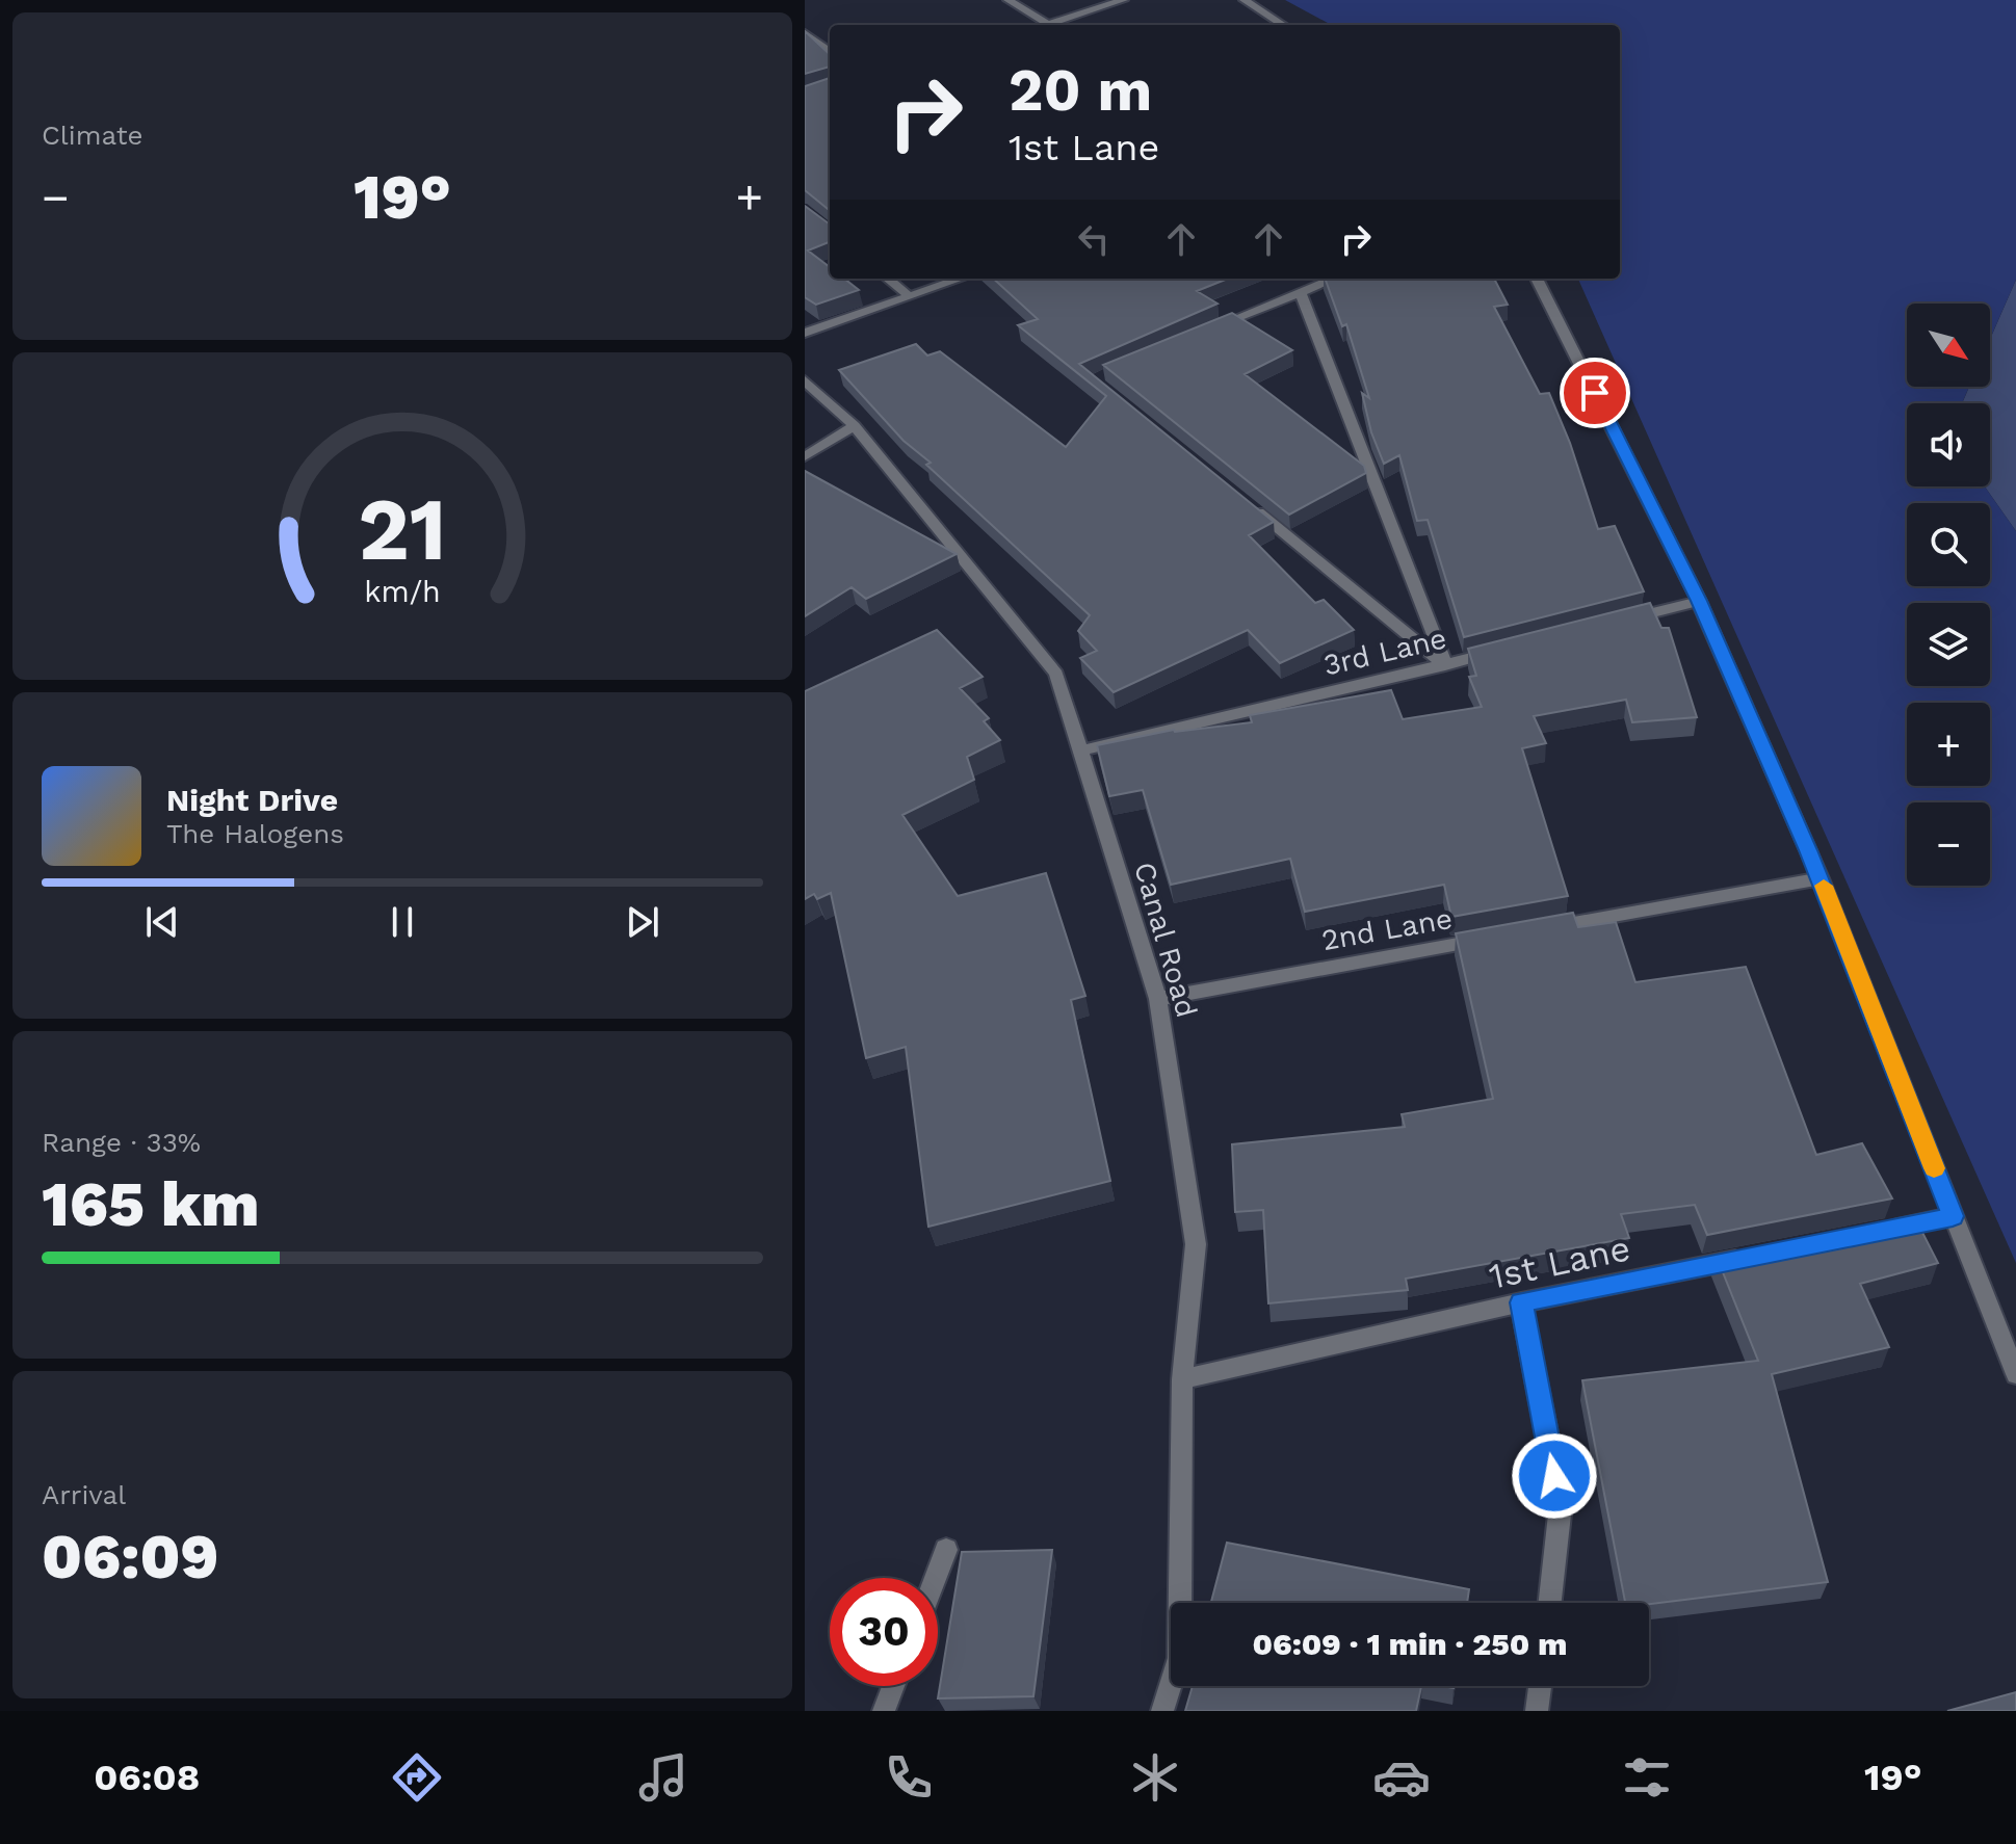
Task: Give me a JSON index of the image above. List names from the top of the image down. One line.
{"streets":{"street":["3rd Lane","2nd Lane","Canal Road","1st Lane"]},"crossings":[["3rd Lane","Canal Road"],["2nd Lane","Canal Road"],["Canal Road","1st Lane"]],"north":"bottom right","page":{"tile":["Climate",["Range · 33%","165 km"],["Arrival","06:09"]],"turn":["20 m","1st Lane"],"heat":["−","19°","+"],"map_buttons":["+","−"],"song":["Night Drive","The Halogens"],"limit":"30","trip":"06:09 · 1 min · 250 m","tabs":["06:08","19°"],"gauge":["21","km/h"]}}
